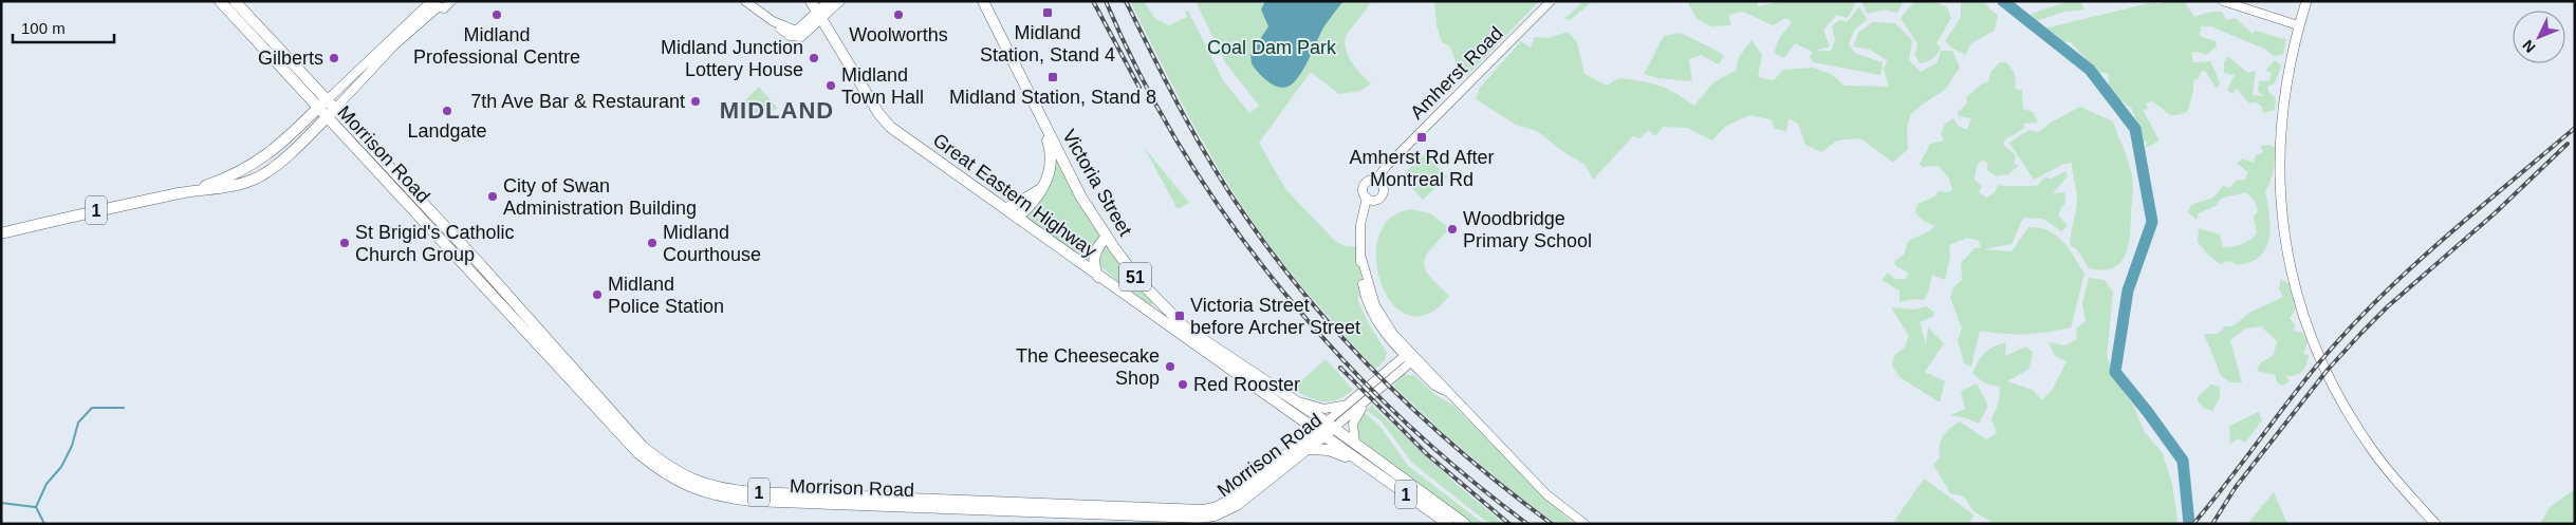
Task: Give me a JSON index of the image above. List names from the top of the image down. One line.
{"streets":{"main road":["Morrison Road","Victoria Street","Great Eastern Highway","1","51"],"street":["Amherst Road"]},"crossings":[["Morrison Road","Victoria Street"],["Morrison Road","Great Eastern Highway"],["Morrison Road","1"],["Victoria Street","1"]],"districts":["MIDLAND"],"parks":["Coal Dam Park"],"places":{"transit":["Midland Station, Stand 4","Midland Station, Stand 8","Amherst Rd After Montreal Rd","Victoria Street before Archer Street"],"other":["Midland Professional Centre","Woolworths","Gilberts","Midland Junction Lottery House","Midland Town Hall","7th Ave Bar & Restaurant","Landgate","City of Swan Administration Building","Woodbridge Primary School","St Brigid's Catholic Church Group","Midland Courthouse","Midland Police Station","The Cheesecake Shop","Red Rooster"]},"scale_bar":"100 m","north":"bottom left"}
